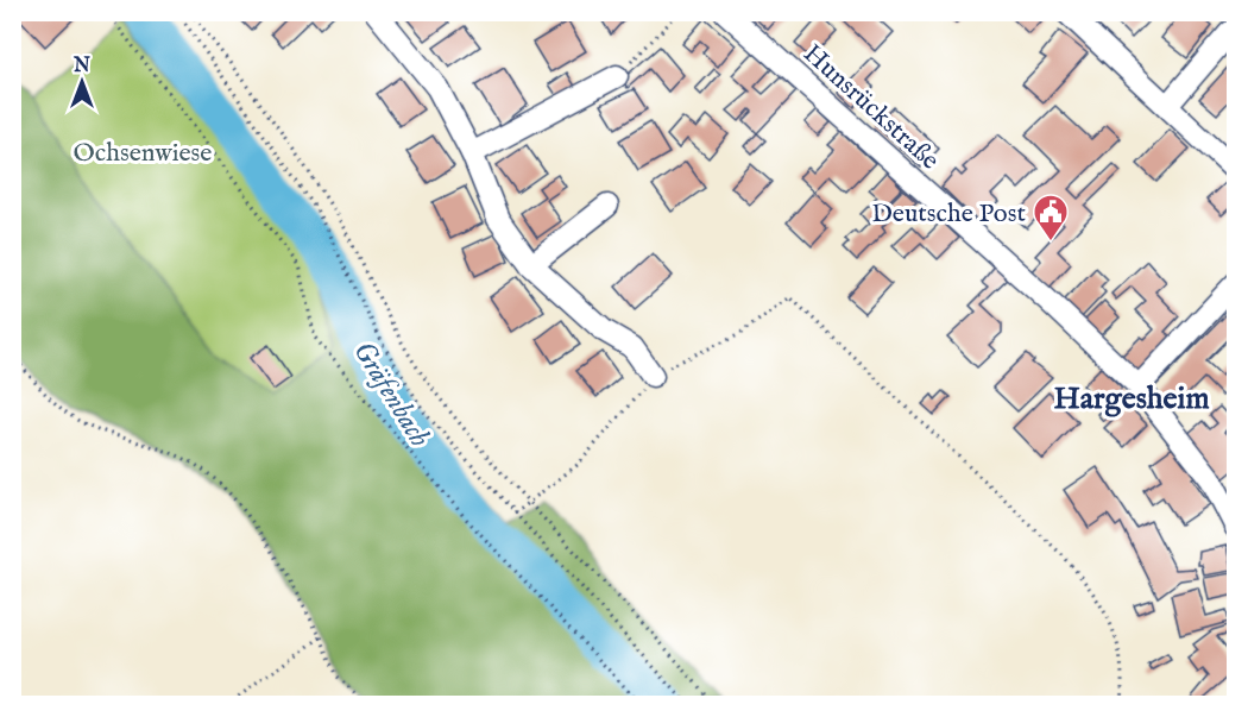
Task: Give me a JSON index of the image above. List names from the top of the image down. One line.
{"streets":{"street":["Hunsrückstraße"]},"districts":["Hargesheim"],"water":["Gräfenbach"],"parks":["Ochsenwiese"],"places":{"public building":["Deutsche Post"]},"north":"top"}
